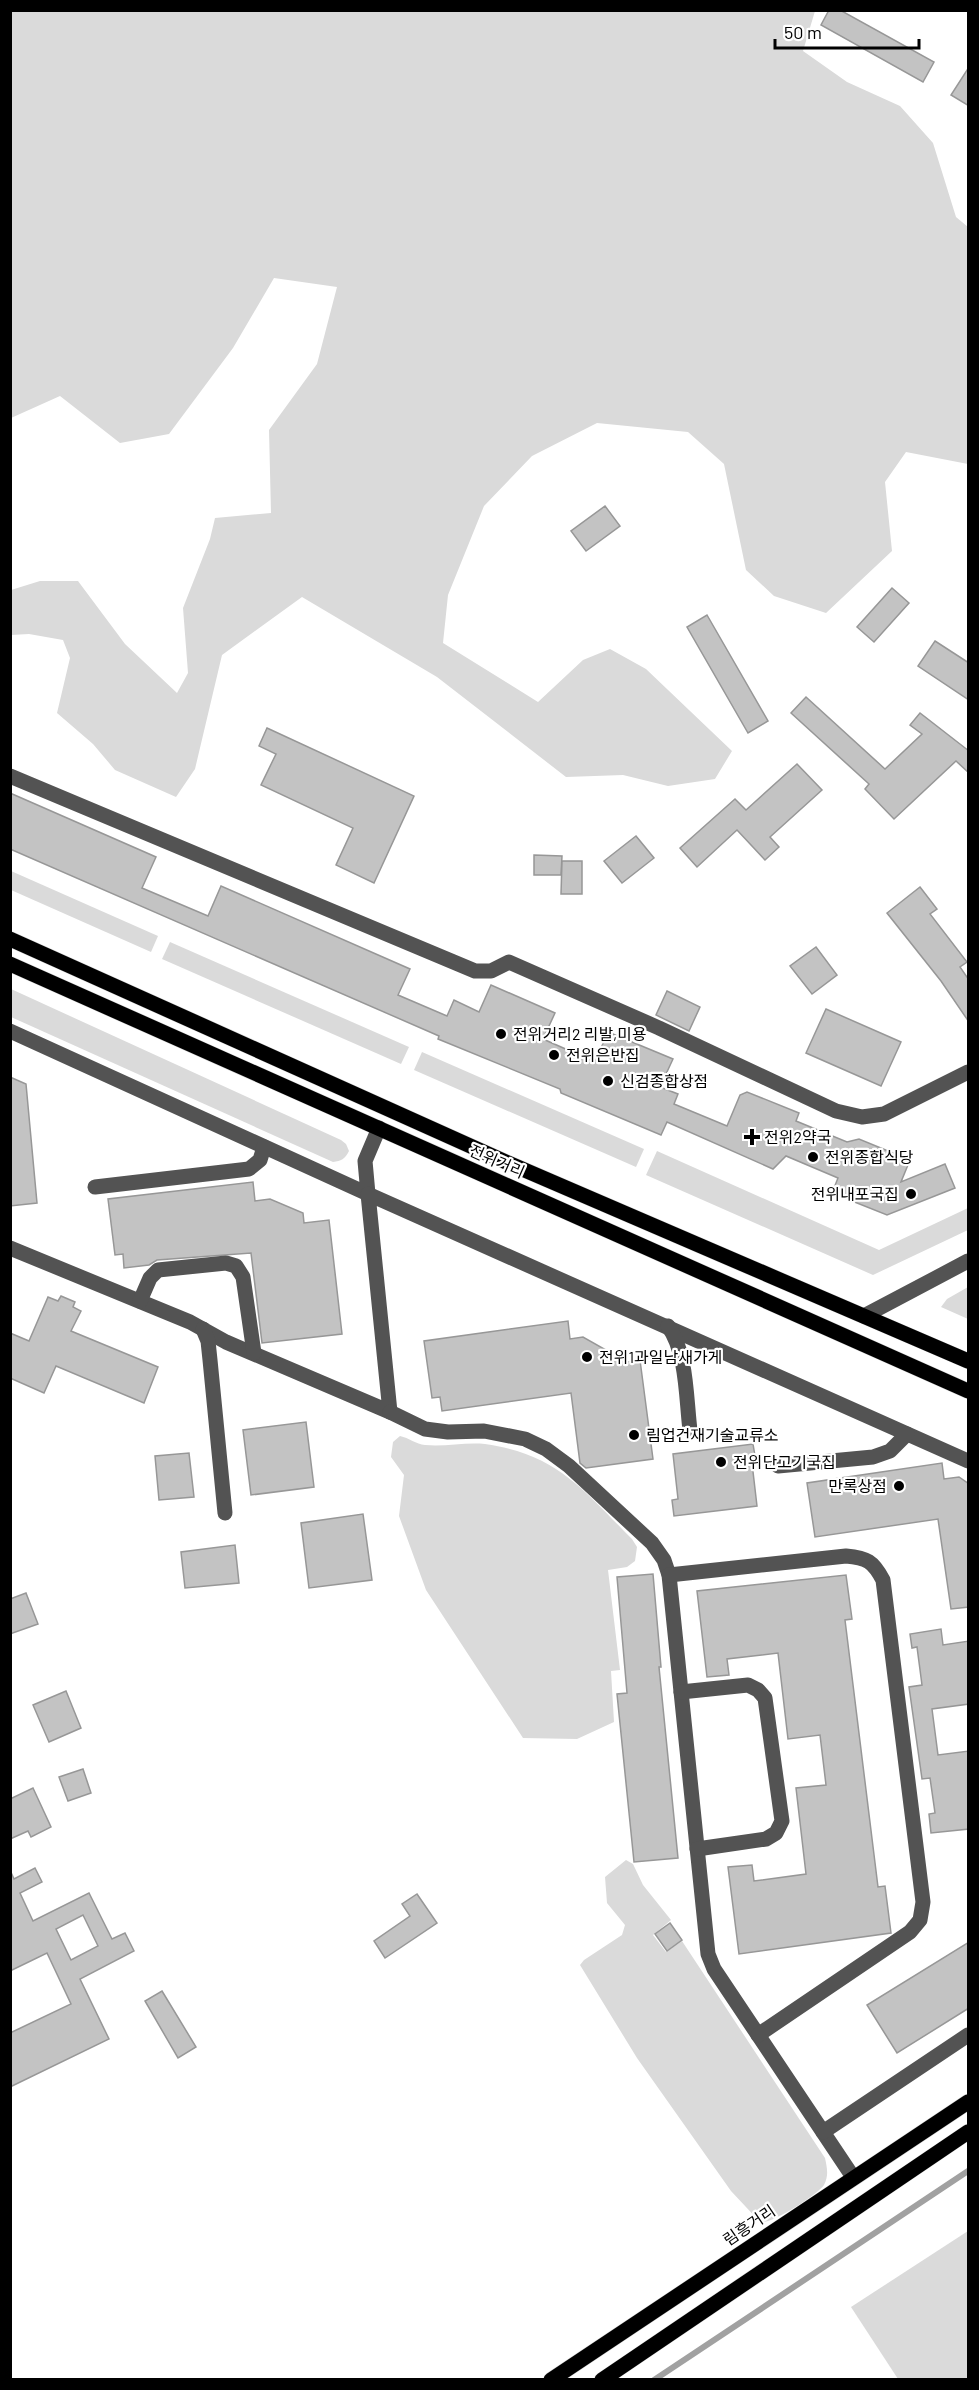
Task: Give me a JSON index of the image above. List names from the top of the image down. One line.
{"streets":{"main road":["전위거리","림흥거리"]},"places":{"other":["전위거리2 리발,미용","전위은반집","신검종합상점","전위종합식당","전위내포국집","전위1과일남새가게","림업건재기술교류소","전위단고기국집","만록상점"],"health":["전위2약국"]},"scale_bar":"50 m"}
